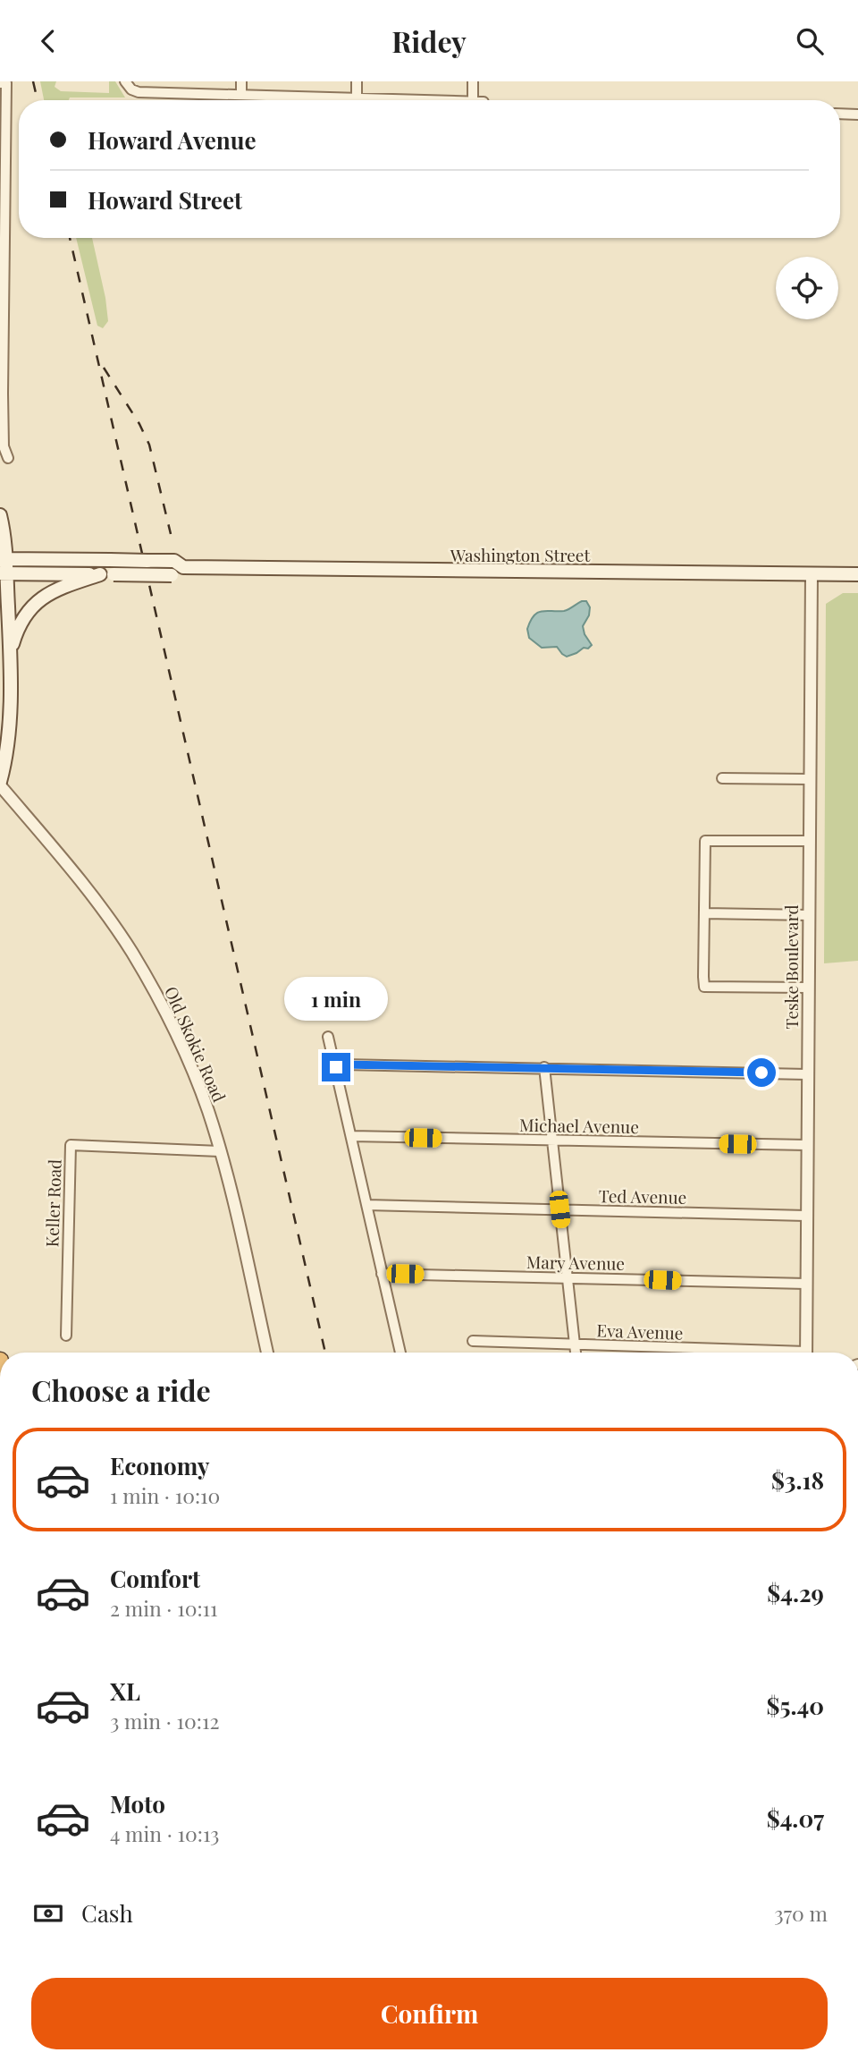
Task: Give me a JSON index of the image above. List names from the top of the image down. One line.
{"streets":{"main road":["Washington Street"],"street":["Teske Boulevard","Old Skokie Road","Michael Avenue","Ted Avenue","Keller Road","Mary Avenue","Eva Avenue"]},"crossings":[["Washington Street","Teske Boulevard"],["Teske Boulevard","Michael Avenue"],["Teske Boulevard","Ted Avenue"],["Teske Boulevard","Mary Avenue"],["Old Skokie Road","Keller Road"]],"page":{"header":"Ridey","banner":["Howard Avenue","Howard Street"],"bubble":"1 min","heading":"Choose a ride","list":[{"name":"Economy","note":"1 min · 10:10","value":"$3.18"},{"name":"Comfort","note":"2 min · 10:11","value":"$4.29"},{"name":"XL","note":"3 min · 10:12","value":"$5.40"},{"name":"Moto","note":"4 min · 10:13","value":"$4.07"}],"pay":["Cash","370 m"],"buttons":"Confirm"}}
